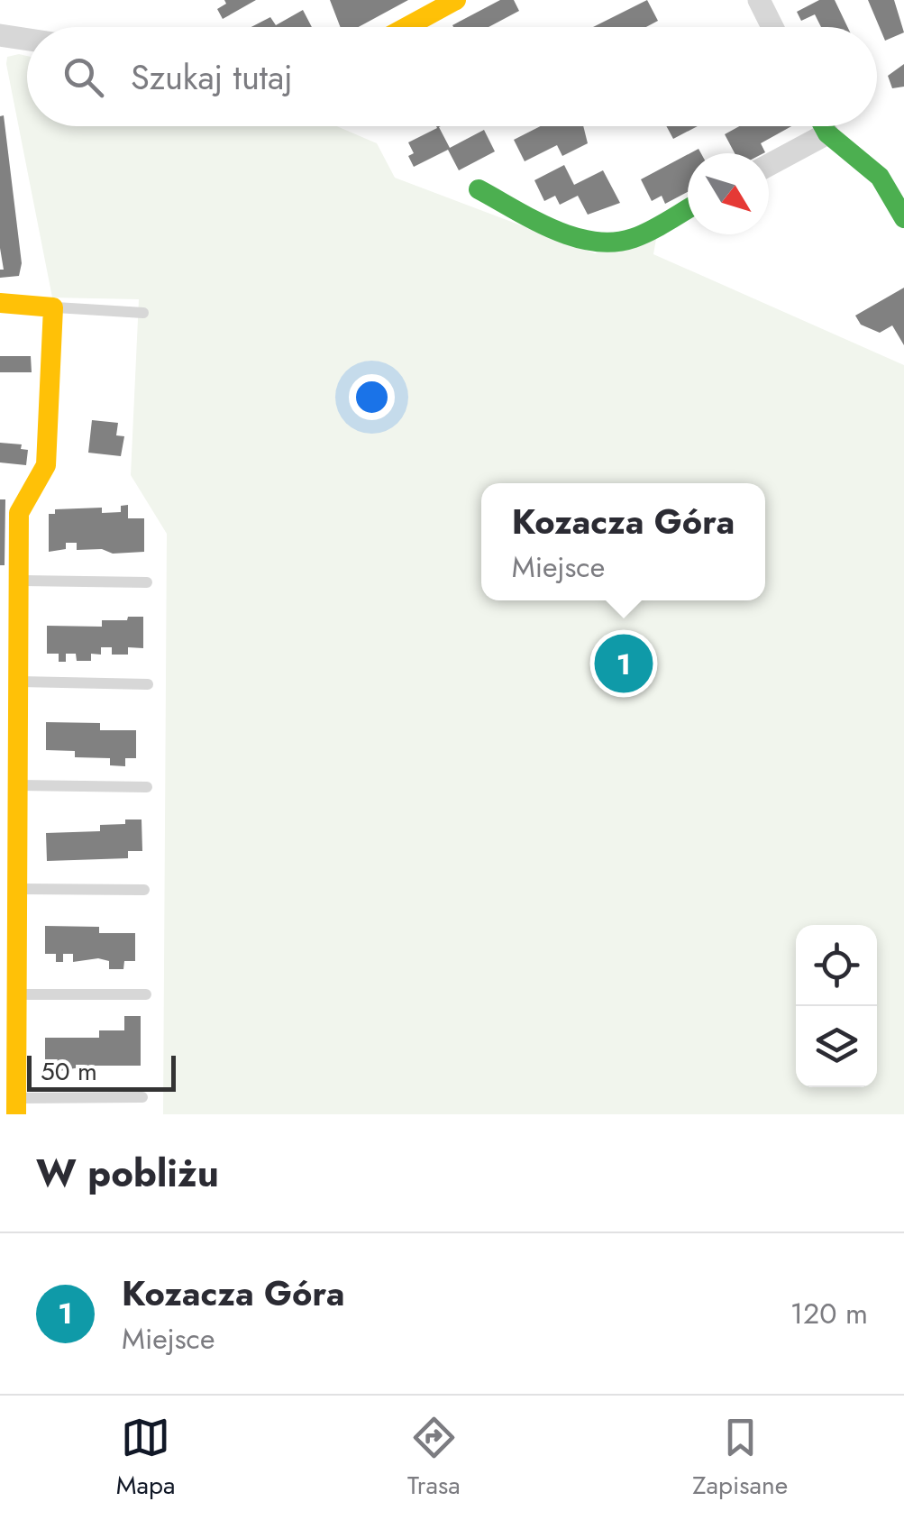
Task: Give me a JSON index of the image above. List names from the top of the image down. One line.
{"scale_bar":"50 m","north":"bottom right","page":{"search":"Szukaj tutaj","popup":["Kozacza Góra","Miejsce"],"pins":"1","scale":"50 m","heading":"W pobliżu","list":[{"mark":"1","name":"Kozacza Góra","note":"Miejsce","value":"120 m"}],"nav":["Mapa","Trasa","Zapisane"]}}
